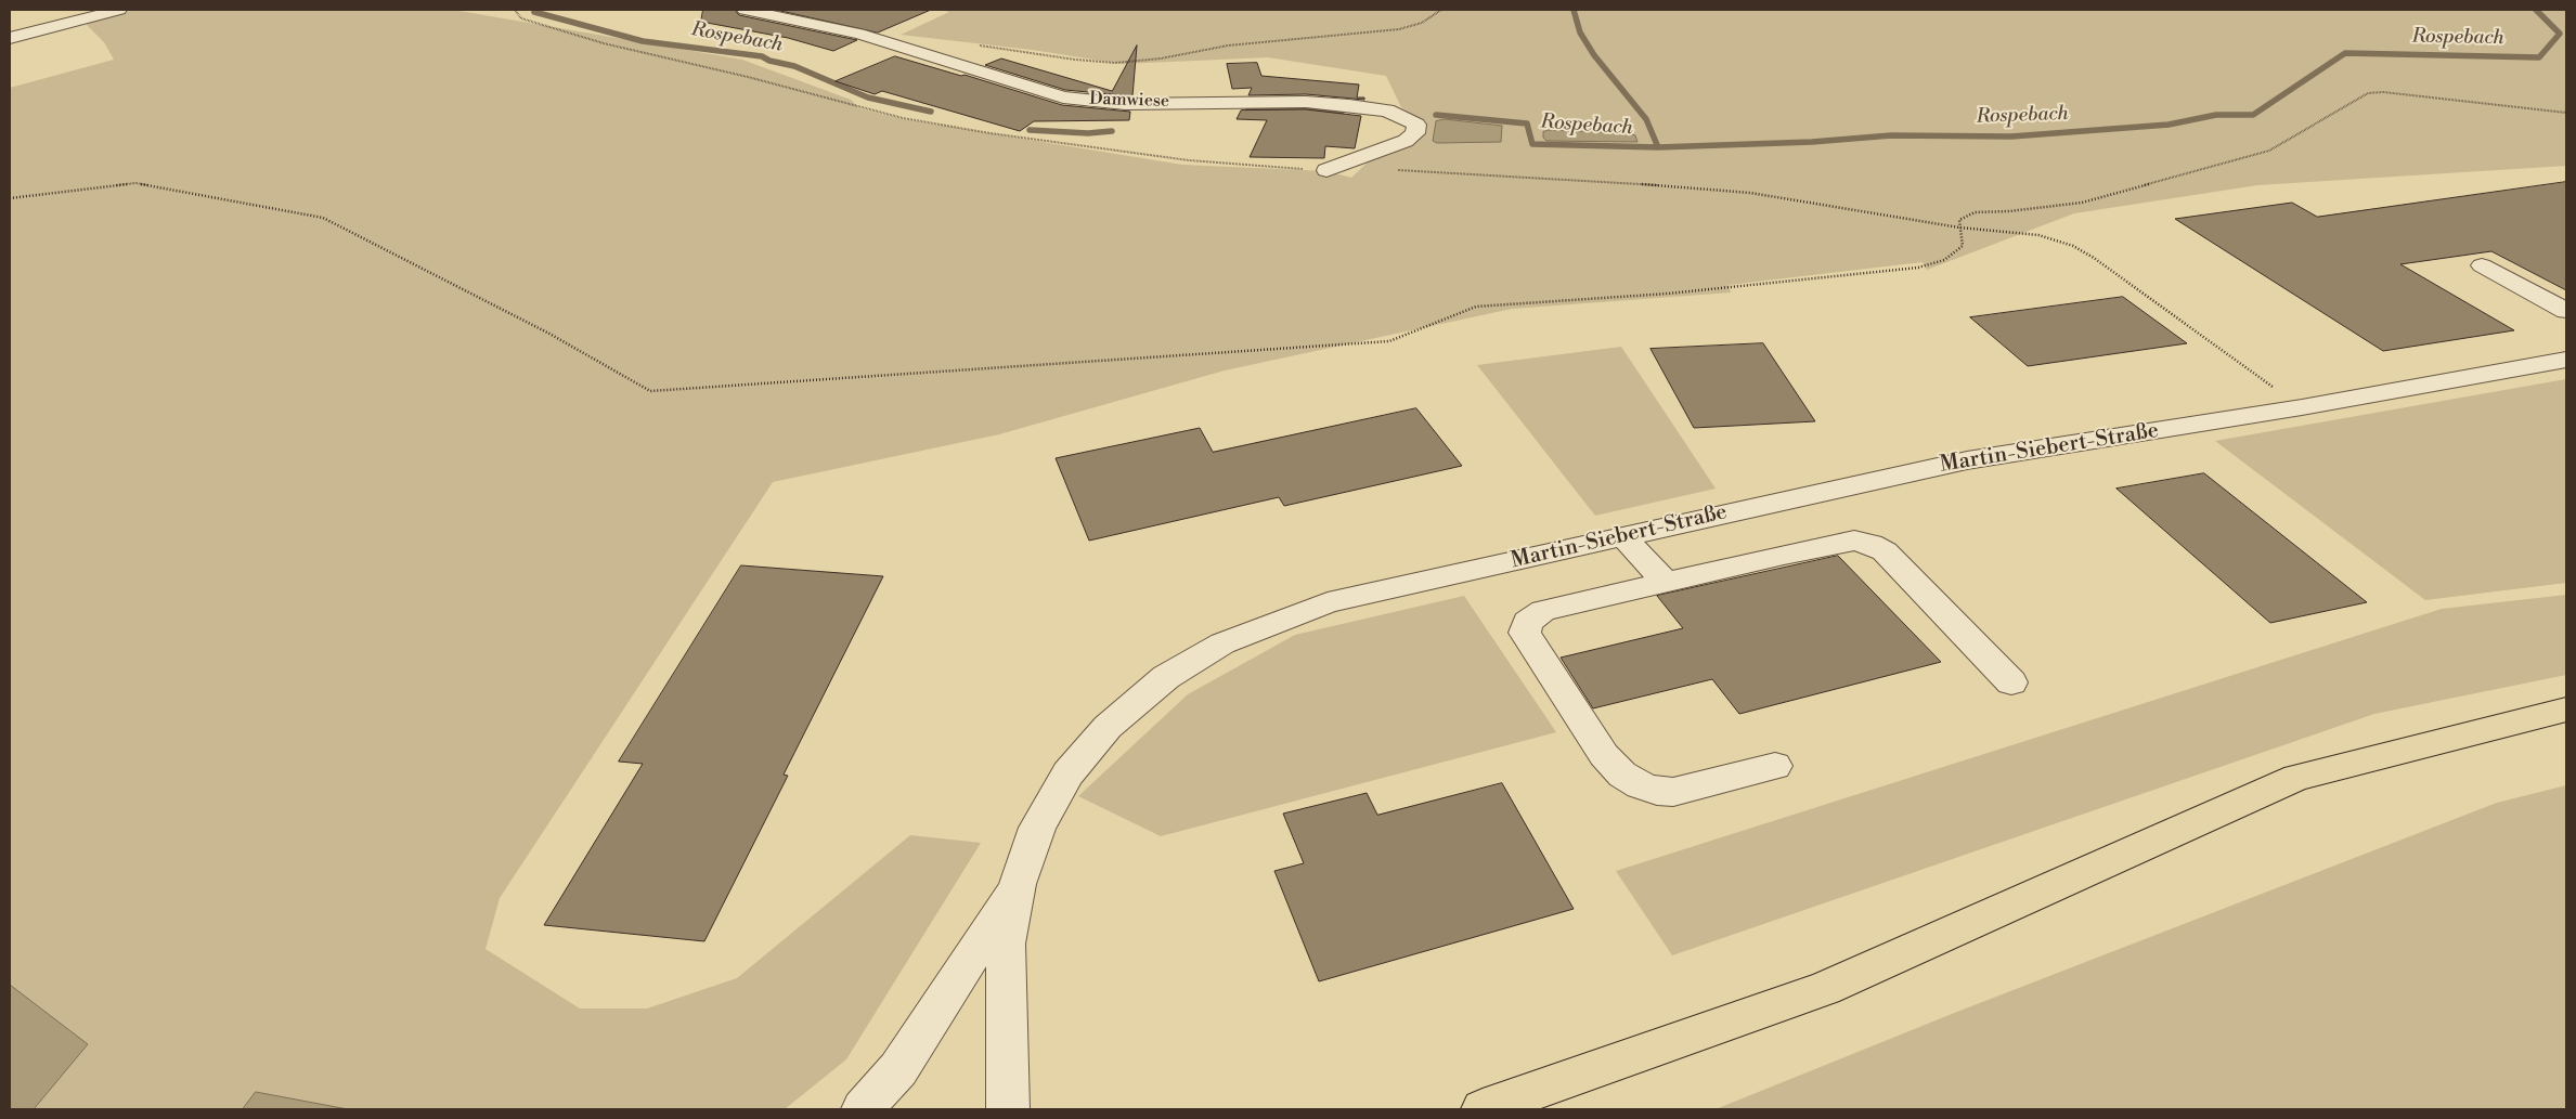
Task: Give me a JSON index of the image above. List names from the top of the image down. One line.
{"streets":{"street":["Damwiese","Martin-Siebert-Straße"]},"water":["Rospebach"]}
